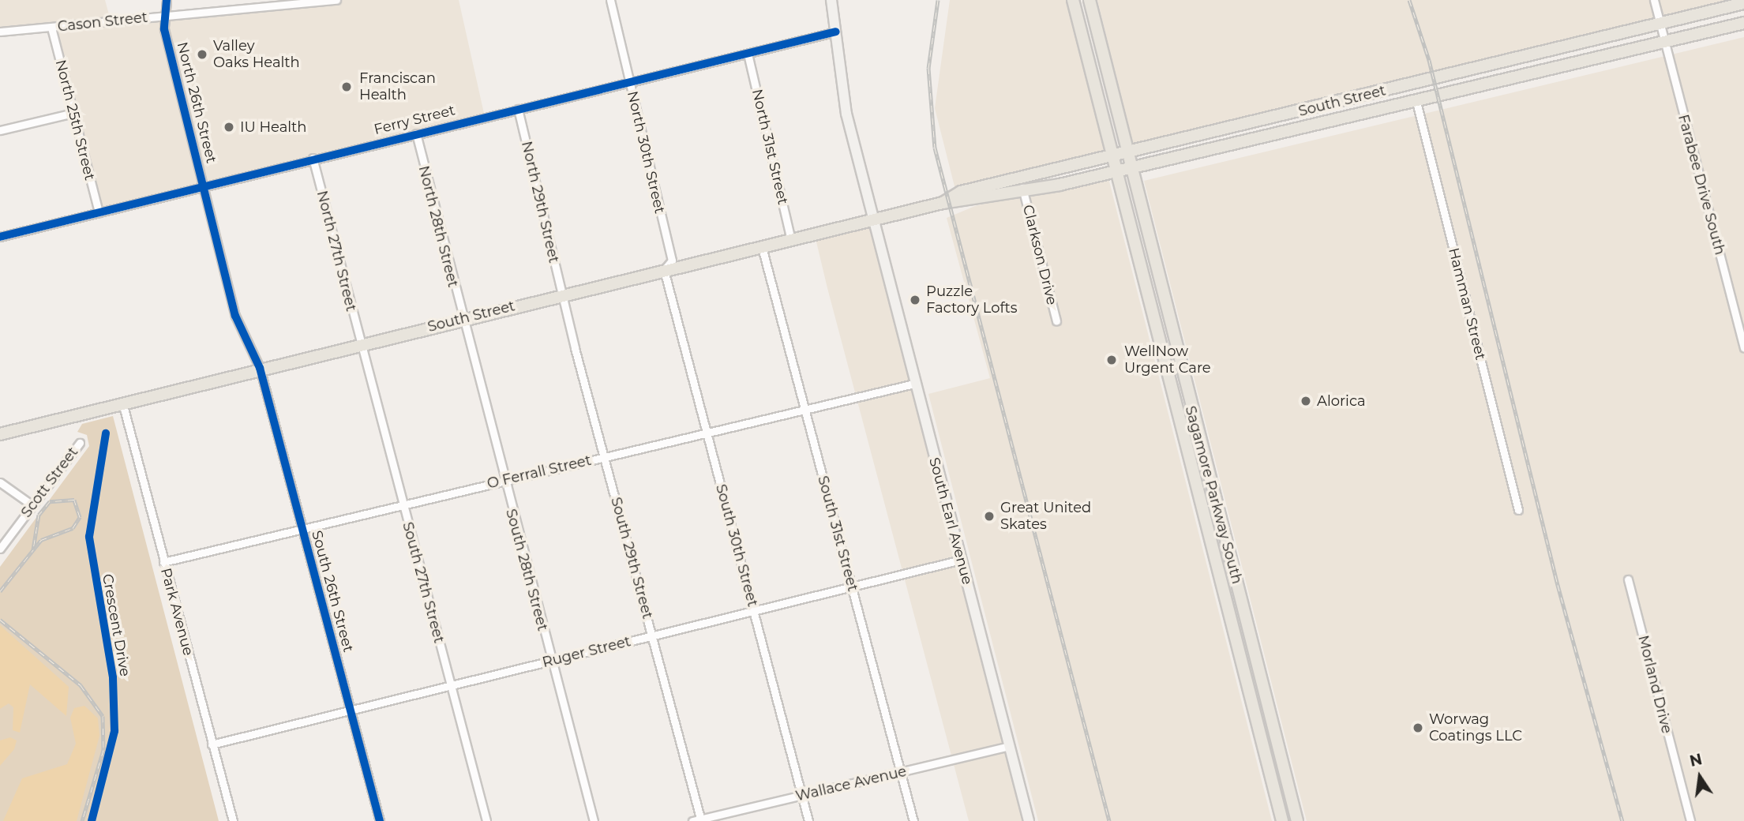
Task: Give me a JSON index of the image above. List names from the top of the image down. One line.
{"streets":{"main road":["South Street","Sagamore Parkway South"],"street":["Cason Street","North 26th Street","North 25th Street","Ferry Street","North 31st Street","North 30th Street","Farabee Drive South","North 29th Street","North 28th Street","North 27th Street","Clarkson Drive","Hamman Street","O Ferrall Street","Scott Street","South Earl Avenue","South 31st Street","South 30th Street","South 29th Street","South 28th Street","South 27th Street","South 26th Street","Park Avenue","Ruger Street","Morland Drive","Wallace Avenue"],"cycle path":["Crescent Drive"]},"crossings":[["Cason Street","North 26th Street"],["Cason Street","North 25th Street"],["South Street","North 26th Street"],["South Street","North 31st Street"],["South Street","North 30th Street"],["South Street","Farabee Drive South"],["South Street","North 29th Street"],["South Street","North 28th Street"],["South Street","North 27th Street"],["South Street","Clarkson Drive"],["South Street","Hamman Street"],["South Street","Sagamore Parkway South"],["South Street","South Earl Avenue"],["South Street","South 31st Street"],["South Street","South 30th Street"],["South Street","South 29th Street"],["South Street","South 28th Street"],["South Street","South 27th Street"],["South Street","South 26th Street"],["South Street","Park Avenue"],["North 26th Street","Ferry Street"],["North 26th Street","South 26th Street"],["North 25th Street","Ferry Street"],["Ferry Street","North 31st Street"],["Ferry Street","North 30th Street"],["Ferry Street","North 29th Street"],["Ferry Street","North 28th Street"],["Ferry Street","North 27th Street"],["Ferry Street","South Earl Avenue"],["North 30th Street","South 30th Street"],["North 29th Street","South 29th Street"],["North 28th Street","South 28th Street"],["North 27th Street","South 27th Street"],["O Ferrall Street","South Earl Avenue"],["O Ferrall Street","South 31st Street"],["O Ferrall Street","South 30th Street"],["O Ferrall Street","South 29th Street"],["O Ferrall Street","South 28th Street"],["O Ferrall Street","South 27th Street"],["O Ferrall Street","South 26th Street"],["O Ferrall Street","Park Avenue"],["South Earl Avenue","Ruger Street"],["South Earl Avenue","Wallace Avenue"],["South 31st Street","Ruger Street"],["South 31st Street","Wallace Avenue"],["South 30th Street","Ruger Street"],["South 30th Street","Wallace Avenue"],["South 29th Street","Ruger Street"],["South 29th Street","Wallace Avenue"],["South 28th Street","Ruger Street"],["South 27th Street","Ruger Street"],["South 26th Street","Ruger Street"],["Park Avenue","Ruger Street"]],"places":["Valley Oaks Health","Franciscan Health","IU Health","Puzzle Factory Lofts","WellNow Urgent Care","Alorica","Great United Skates","Worwag Coatings LLC"],"north":"top"}
